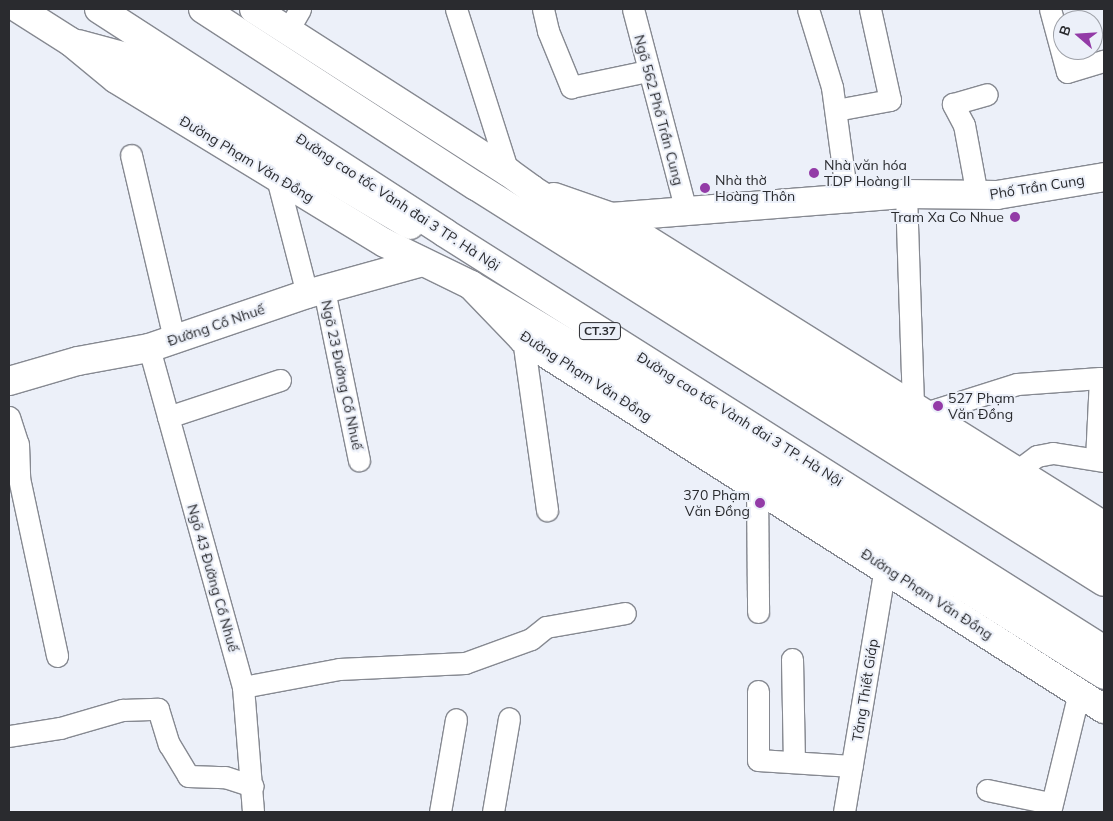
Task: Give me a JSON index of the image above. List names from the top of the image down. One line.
{"streets":{"main road":["Đường Phạm Văn Đồng","Phố Trần Cung","Đường cao tốc Vành đai 3 TP. Hà Nội","Đường Cổ Nhuế","CT.37"],"street":["Ngõ 562 Phố Trần Cung","Ngõ 23 Đường Cổ Nhuế","Ngõ 43 Đường Cổ Nhuế","Tăng Thiết Giáp"]},"crossings":[["Ngõ 562 Phố Trần Cung","Phố Trần Cung"],["Đường Phạm Văn Đồng","Đường Cổ Nhuế"],["Đường Phạm Văn Đồng","Ngõ 23 Đường Cổ Nhuế"],["Đường Phạm Văn Đồng","Tăng Thiết Giáp"],["Đường Cổ Nhuế","Ngõ 23 Đường Cổ Nhuế"],["Đường Cổ Nhuế","Ngõ 43 Đường Cổ Nhuế"]],"places":["Nhà văn hóa TDP Hoàng II","Nhà thờ Hoàng Thôn","Tram Xa Co Nhue","527 Phạm Văn Đồng","370 Phạm Văn Đồng"],"north":"left"}
